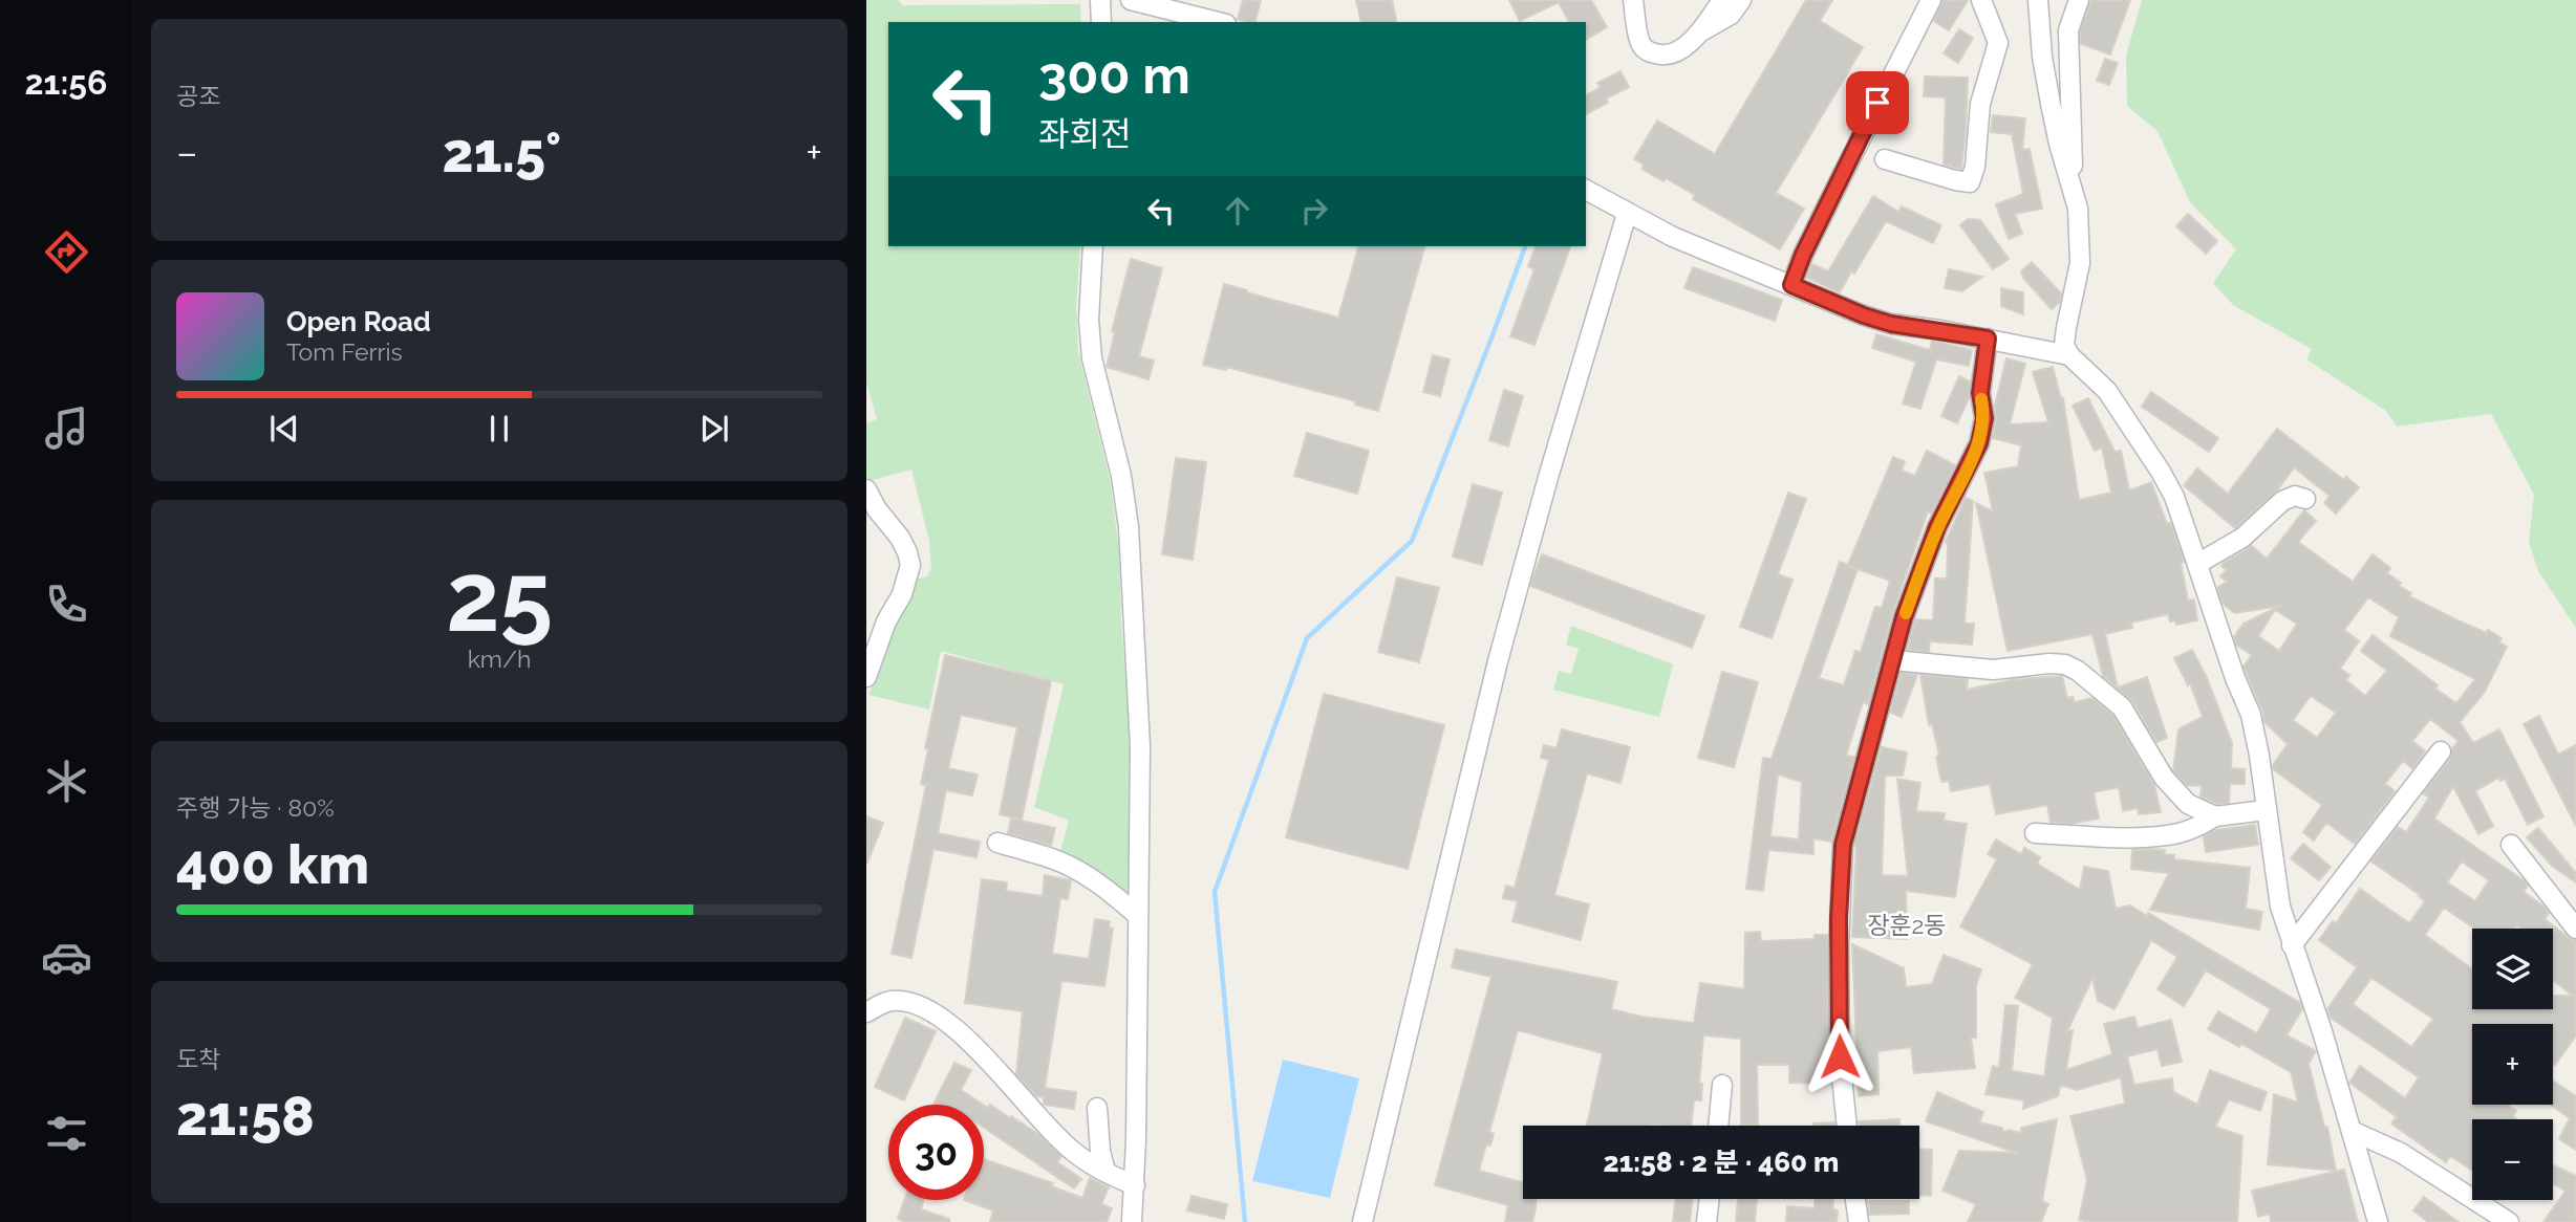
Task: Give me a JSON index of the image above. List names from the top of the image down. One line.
{"districts":["장훈2동"],"page":{"tabs":"21:56","tile":["공조",["25","km/h"],["주행 가능 · 80%","400 km"],["도착","21:58"]],"turn":["300 m","좌회전"],"heat":["−","21.5°","+"],"song":["Open Road","Tom Ferris"],"map_buttons":["+","−"],"limit":"30","trip":"21:58 · 2 분 · 460 m"}}
